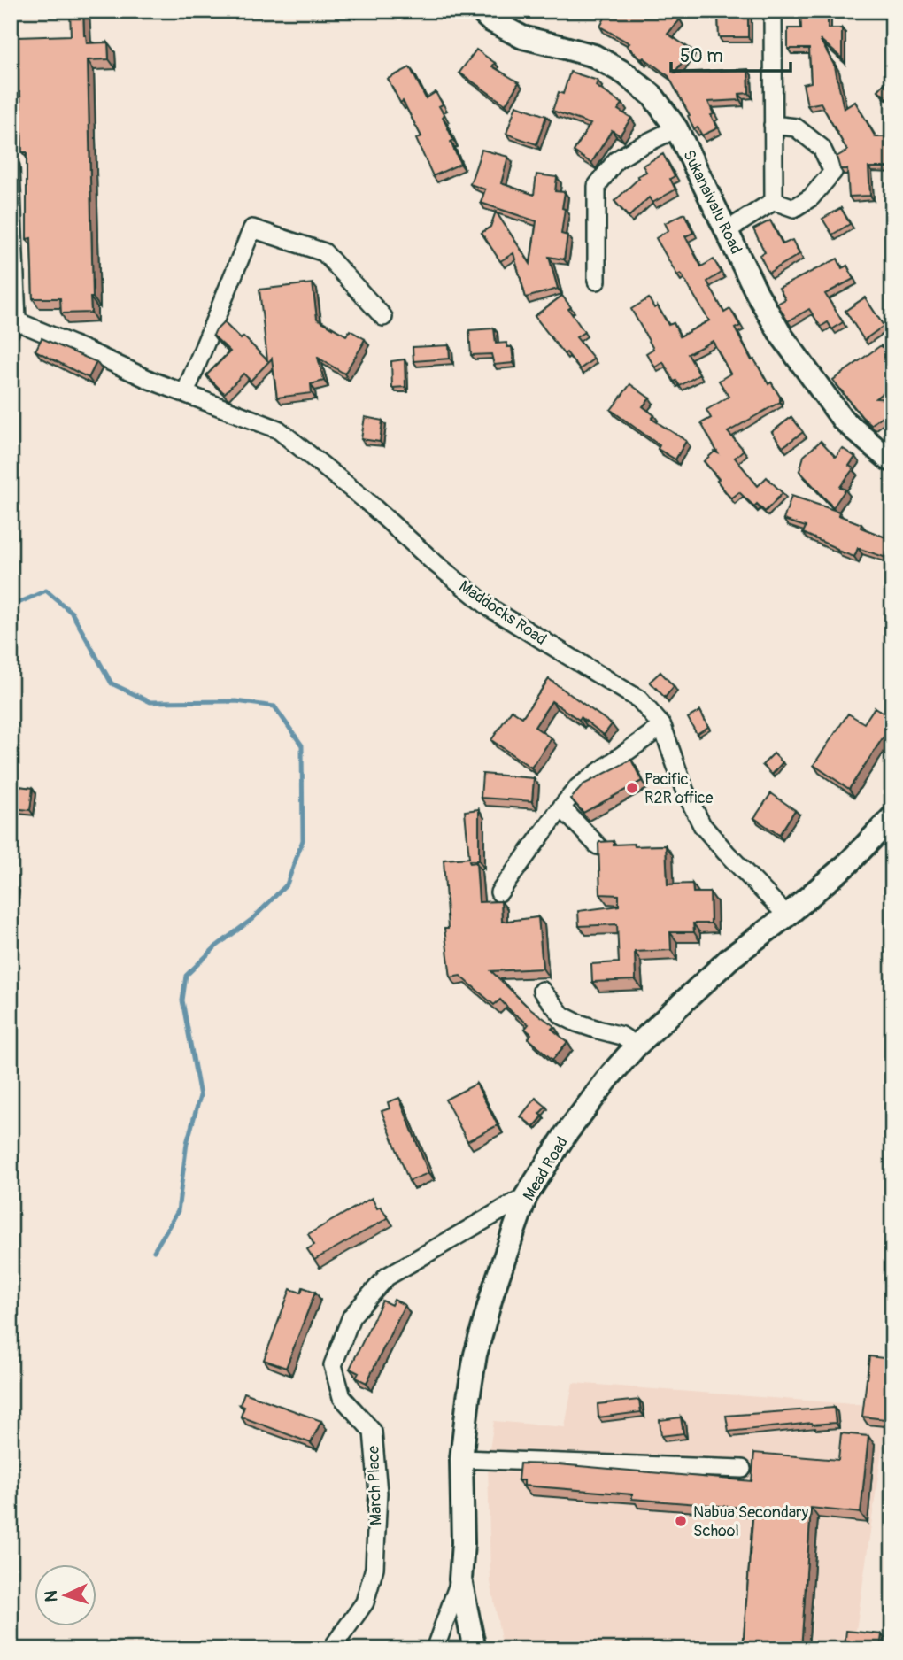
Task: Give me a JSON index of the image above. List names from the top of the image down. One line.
{"streets":{"main road":["Sukanaivalu Road","Mead Road"],"street":["Maddocks Road","March Place"]},"crossings":[["Maddocks Road","Mead Road"],["Mead Road","March Place"]],"places":["Pacific R2R office","Nabua Secondary School"],"scale_bar":"50 m","north":"left"}
